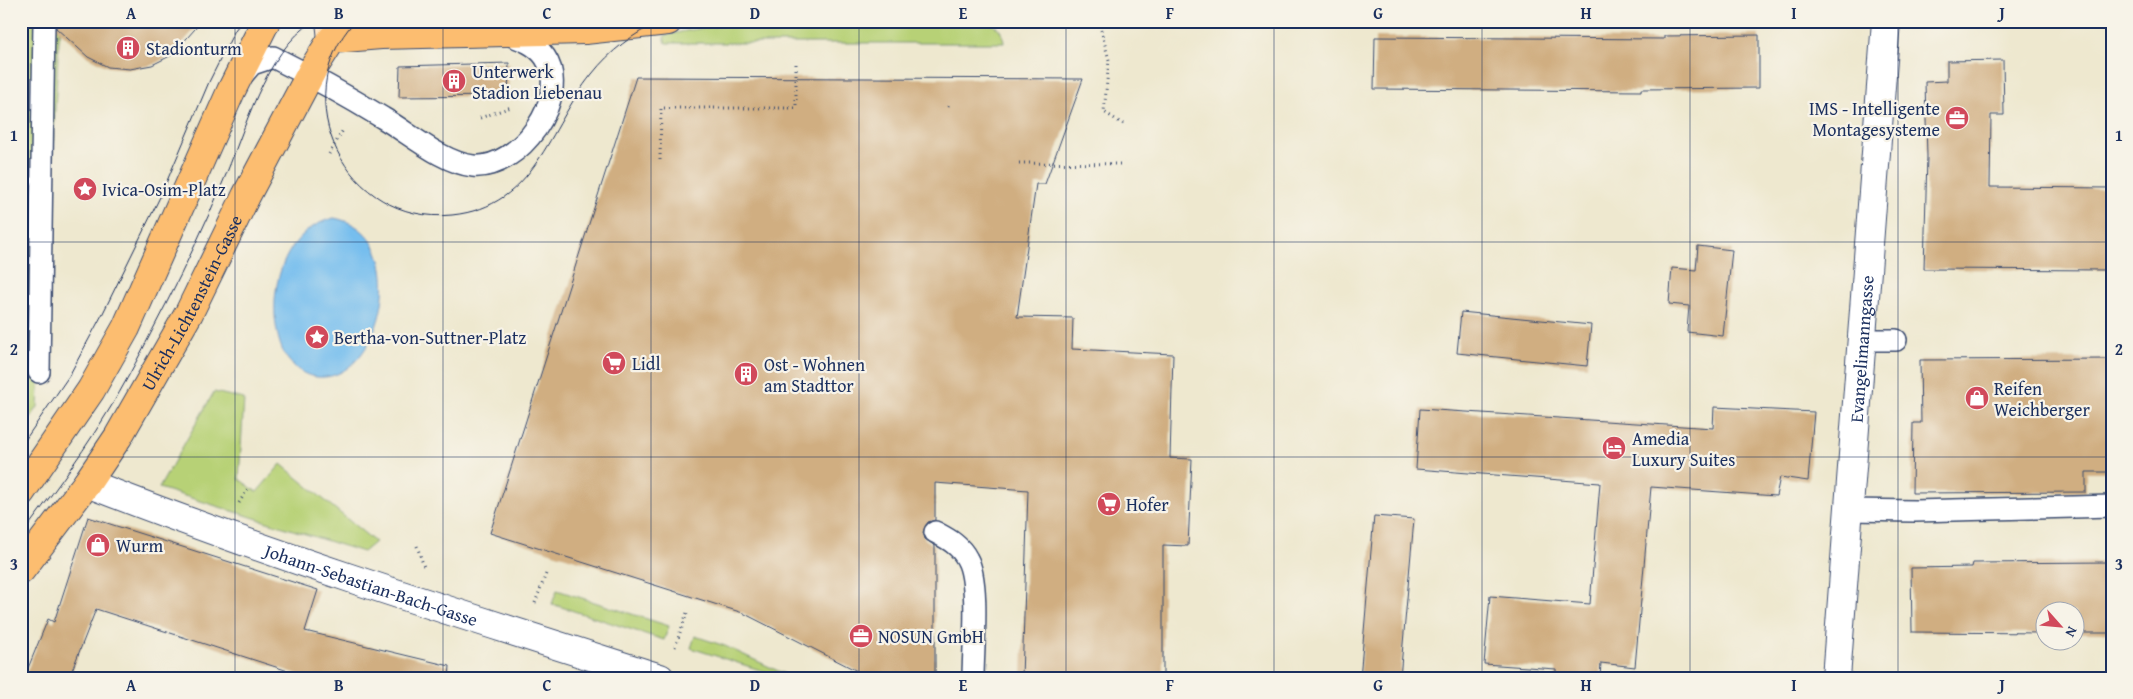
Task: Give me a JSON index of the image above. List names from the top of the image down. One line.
{"streets":{"main road":["Ulrich-Lichtenstein-Gasse"],"street":["Evangelimanngasse","Johann-Sebastian-Bach-Gasse"]},"crossings":[["Ulrich-Lichtenstein-Gasse","Johann-Sebastian-Bach-Gasse"]],"places":{"building":["Stadionturm","Unterwerk Stadion Liebenau","Ost - Wohnen am Stadttor"],"office":["IMS - Intelligente Montagesysteme","NOSUN GmbH"],"place":["Ivica-Osim-Platz","Bertha-von-Suttner-Platz"],"supermarket":["Lidl","Hofer"],"shop":["Reifen Weichberger","Wurm"],"hotel":["Amedia Luxury Suites"]},"north":"bottom right","grid":{"columns":["A","B","C","D","E","F","G","H","I","J"],"rows":["1","2","3"]}}
